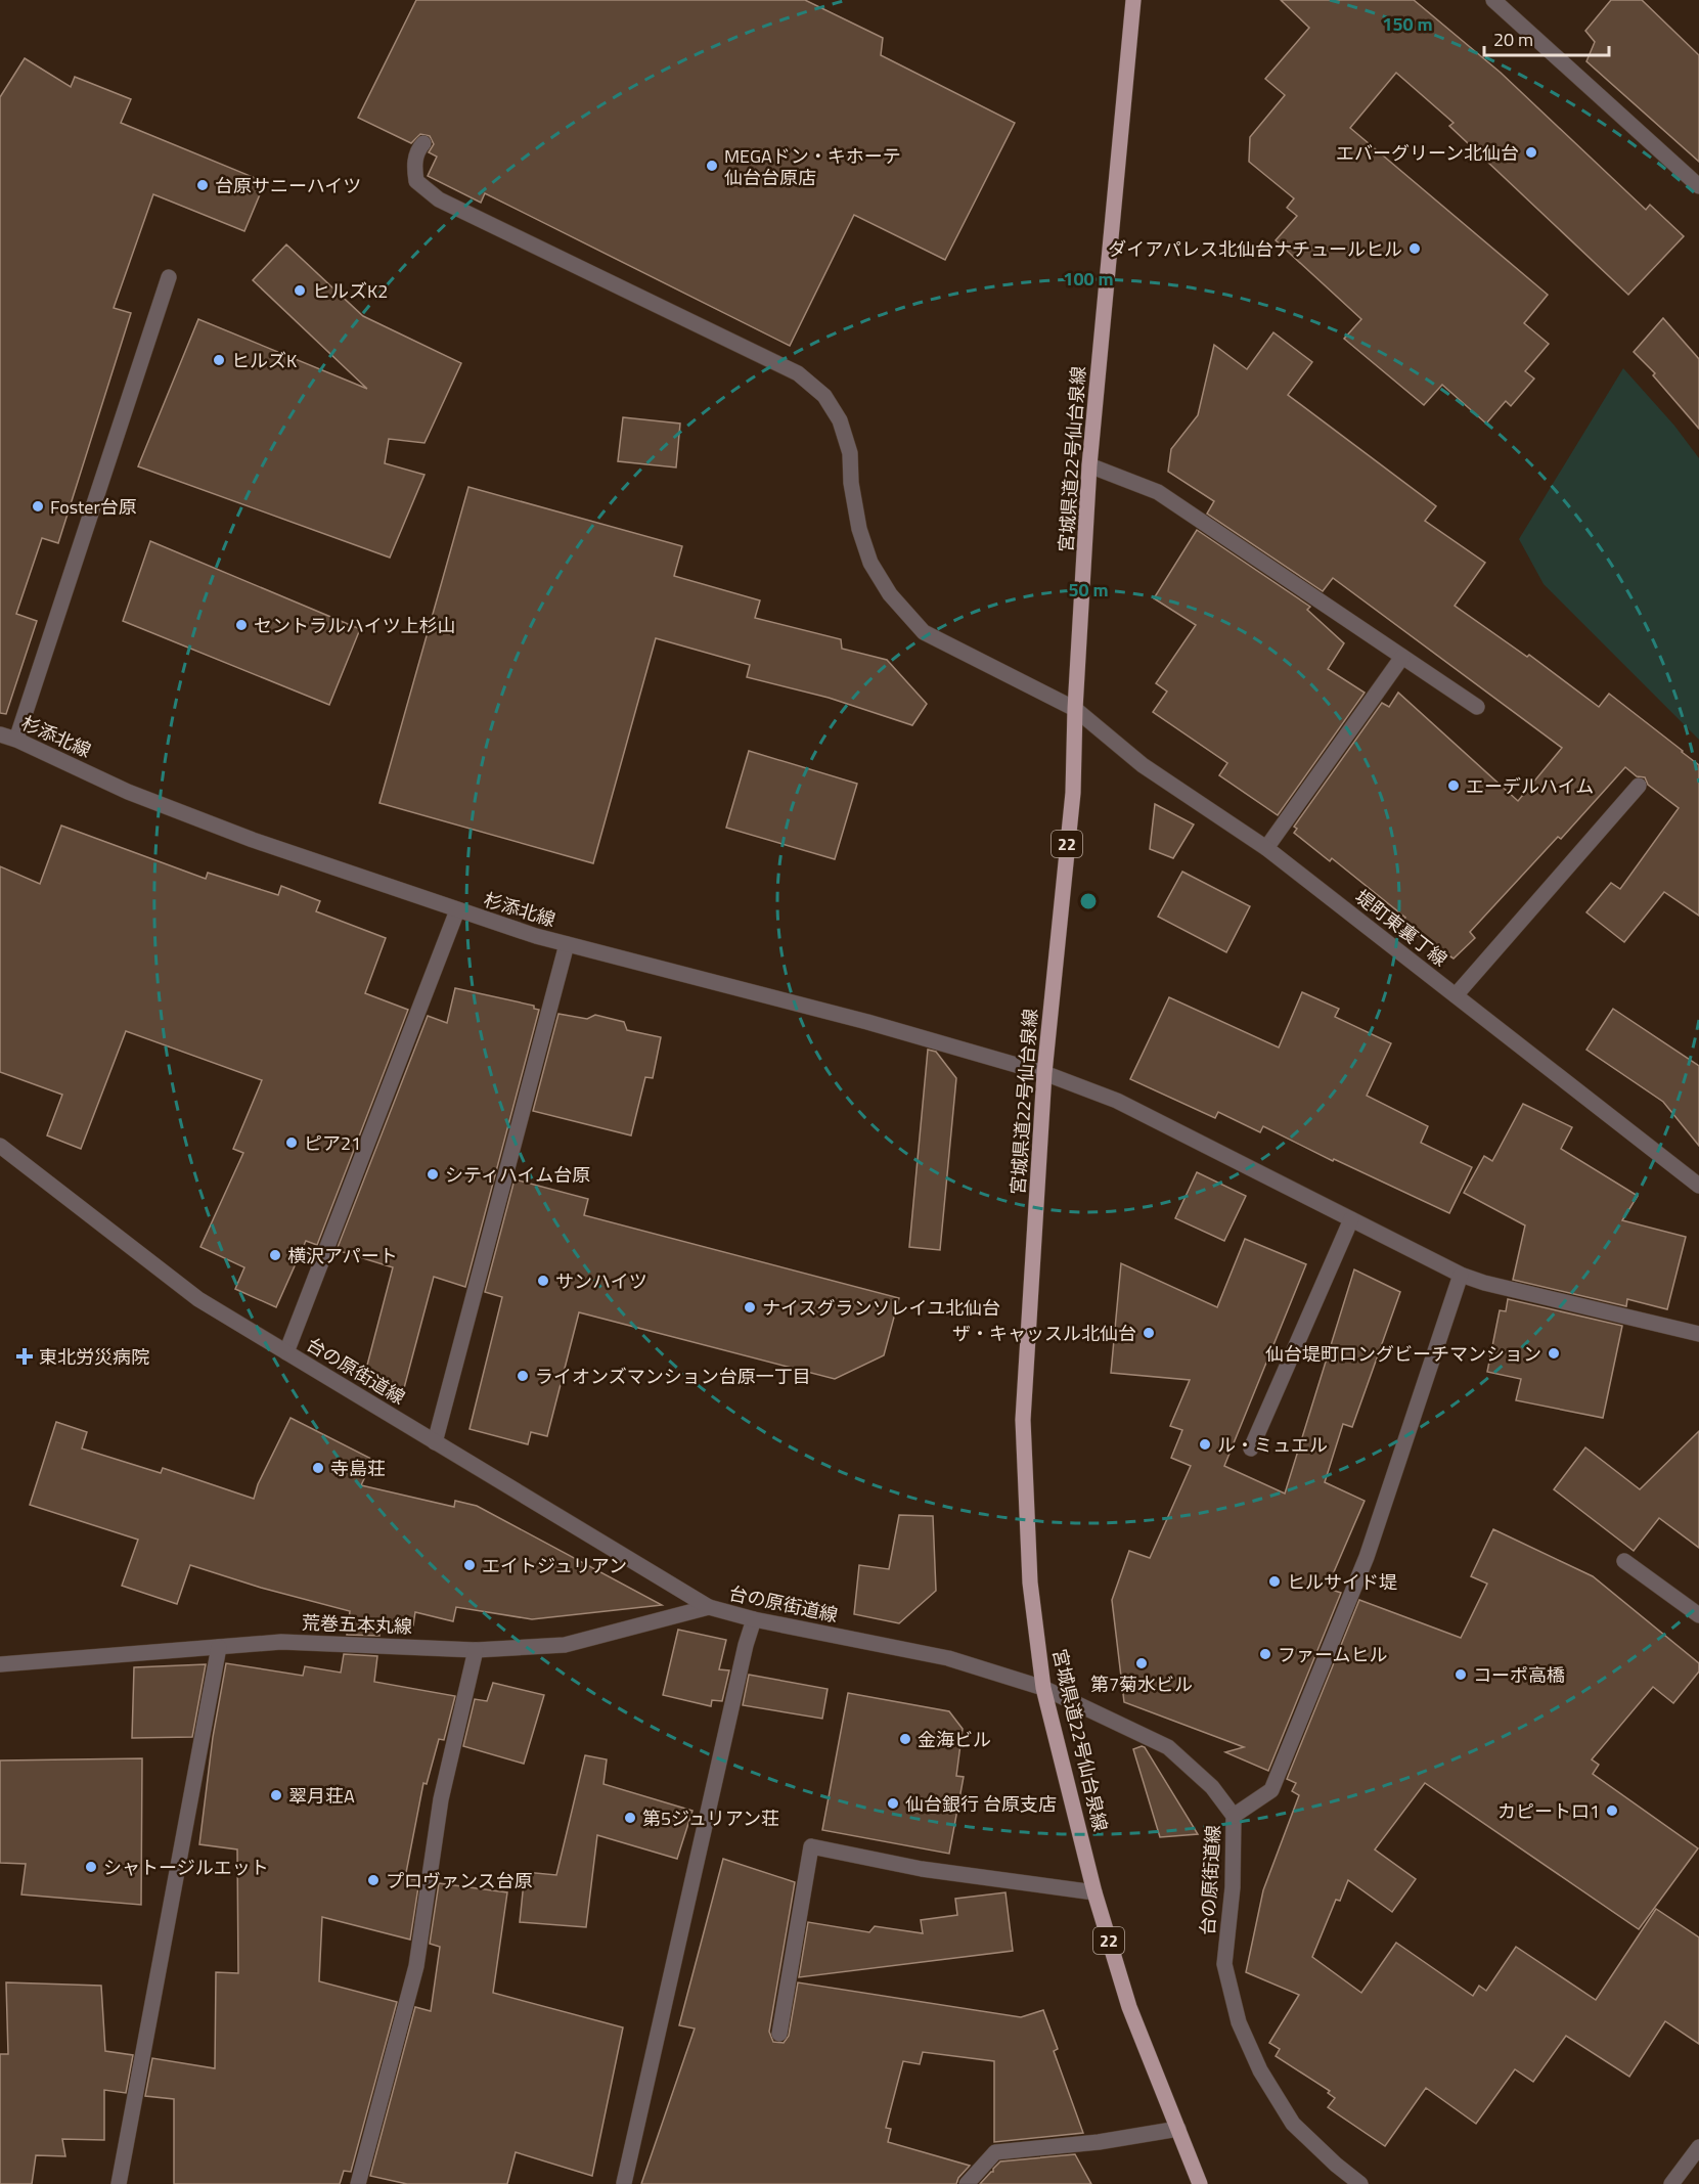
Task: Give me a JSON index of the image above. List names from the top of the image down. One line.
{"streets":{"main road":["宮城県道22号仙台泉線","22"],"street":["杉添北線","堤町東裏丁線","台の原街道線","荒巻五本丸線"]},"crossings":[["宮城県道22号仙台泉線","杉添北線"],["宮城県道22号仙台泉線","堤町東裏丁線"],["宮城県道22号仙台泉線","台の原街道線"],["台の原街道線","荒巻五本丸線"]],"places":{"other":["エバーグリーン北仙台","MEGAドン・キホーテ 仙台台原店","台原サニーハイツ","ダイアパレス北仙台ナチュールヒル","ヒルズK2","ヒルズK","Foster台原","セントラルハイツ上杉山","エーデルハイム","ピア21","シティハイム台原","横沢アパート","サンハイツ","ナイスグランソレイユ北仙台","ザ・キャッスル北仙台","仙台堤町ロングビーチマンション","ライオンズマンション台原一丁目","ル・ミュエル","寺島荘","エイトジュリアン","ヒルサイド堤","ファームヒル","第7菊水ビル","コーポ高橋","金海ビル","翠月荘A","仙台銀行 台原支店","カピートロ1","第5ジュリアン荘","シャトージルエット","プロヴァンス台原"],"health":["東北労災病院"]},"scale_bar":"20 m","rings":["150 m","100 m","50 m"]}
